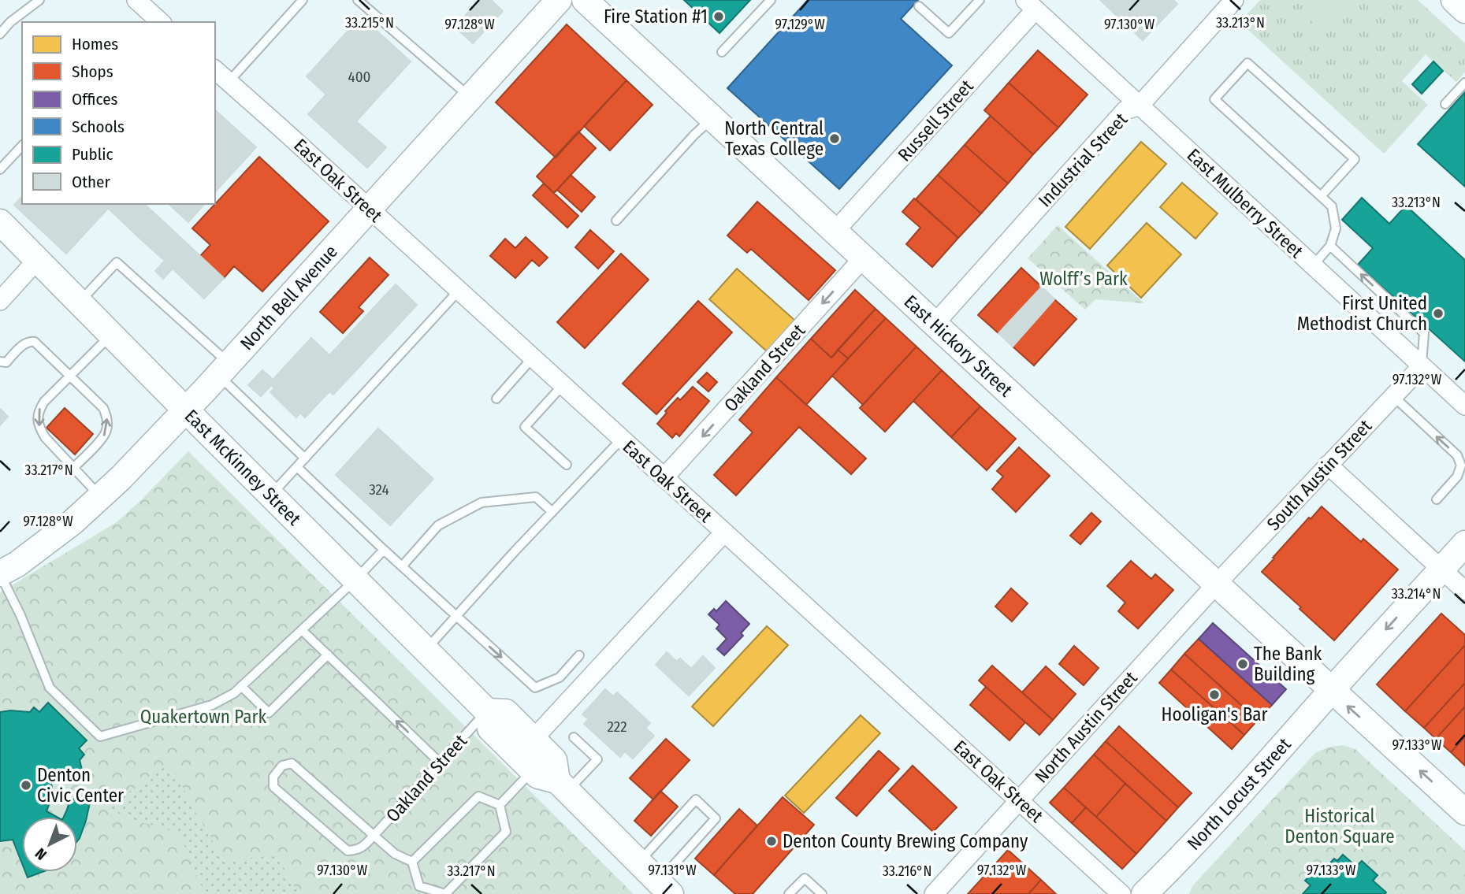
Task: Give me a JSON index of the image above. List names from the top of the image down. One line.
{"streets":{"main road":["North Bell Avenue","East Hickory Street","East McKinney Street","North Locust Street"],"street":["Russell Street","Industrial Street","East Oak Street","East Mulberry Street","Oakland Street","South Austin Street","North Austin Street"]},"crossings":[["Russell Street","East Mulberry Street"],["Russell Street","East Hickory Street"],["Industrial Street","East Mulberry Street"],["Industrial Street","East Hickory Street"],["East Oak Street","North Bell Avenue"],["East Oak Street","Oakland Street"],["East Oak Street","North Austin Street"],["East Mulberry Street","South Austin Street"],["North Bell Avenue","East McKinney Street"],["East Hickory Street","Oakland Street"],["East Hickory Street","South Austin Street"],["East Hickory Street","North Austin Street"],["East Hickory Street","North Locust Street"],["Oakland Street","East McKinney Street"],["South Austin Street","North Austin Street"]],"one_way":["Oakland Street"],"parks":["Wolff’s Park","Quakertown Park","Historical Denton Square"],"places":["Fire Station #1","North Central Texas College","First United Methodist Church","The Bank Building","Hooligan's Bar","Denton Civic Center","Denton County Brewing Company"],"house_numbers":["400","324","222"],"legend":["Homes","Shops","Offices","Schools","Public","Other"],"north":"bottom left","coordinates":["33.213°N","33.215°N","97.128°W","97.129°W","97.130°W","97.132°W","33.217°N","33.214°N","97.133°W","97.131°W","33.216°N"]}
